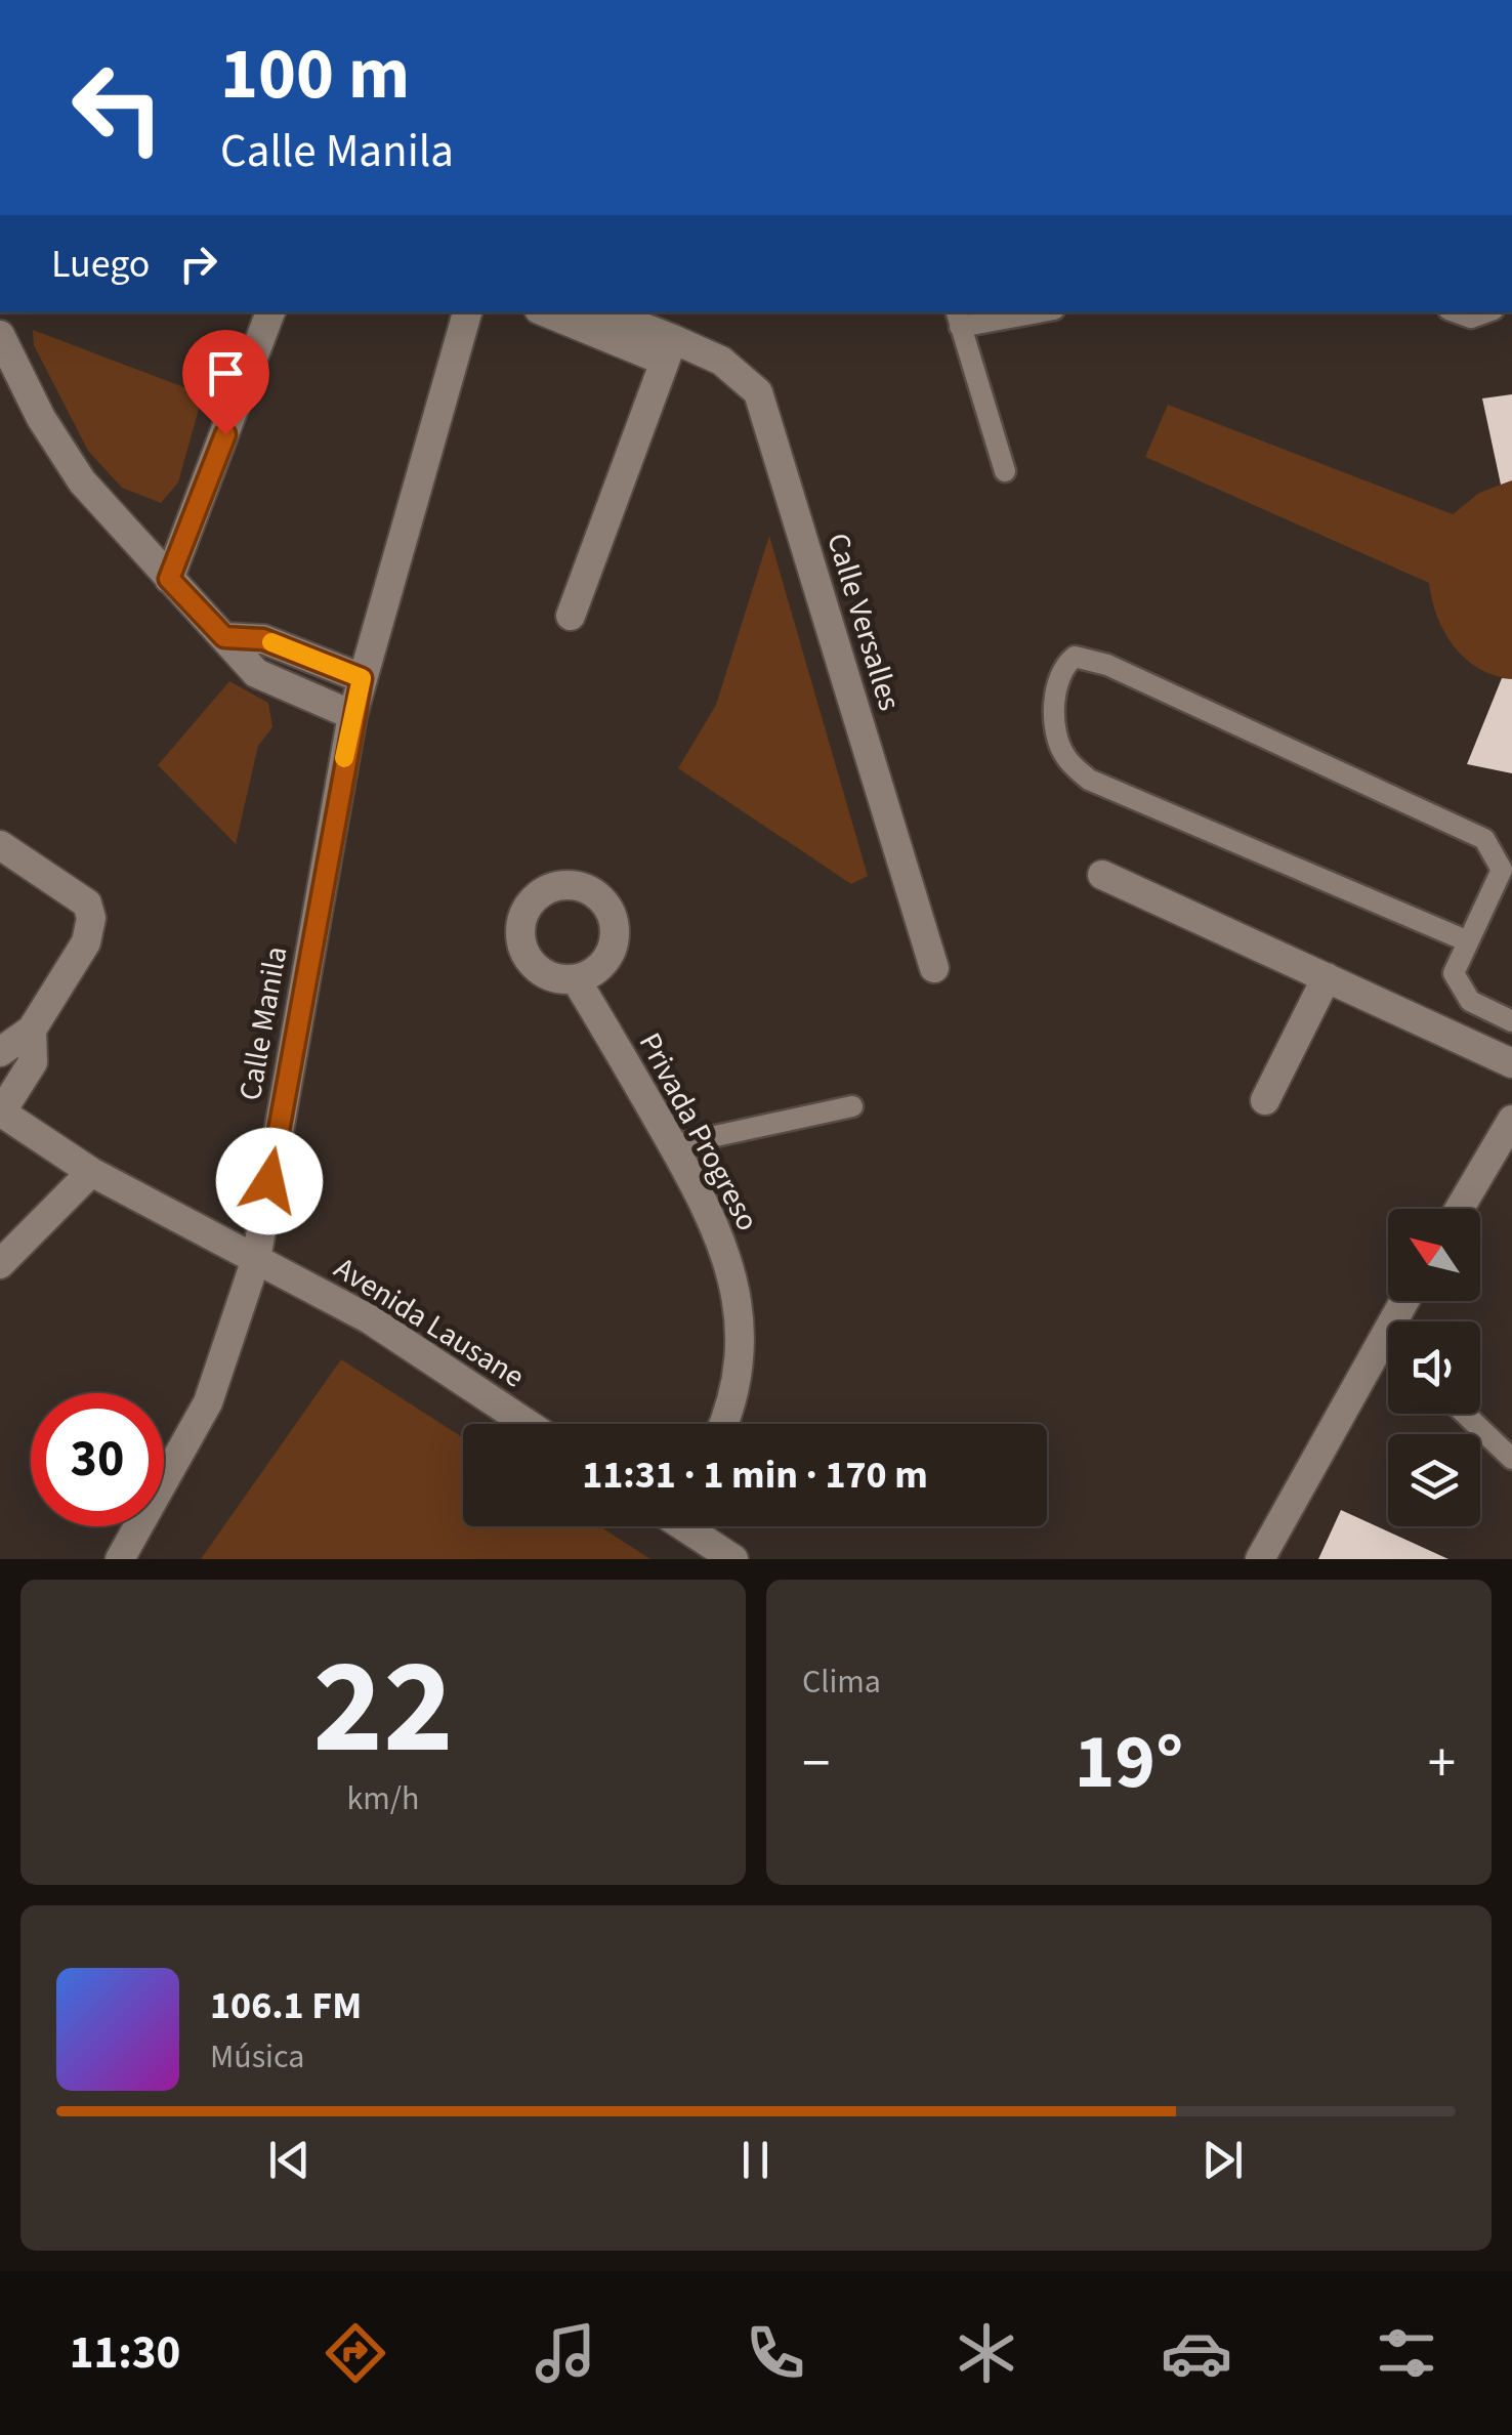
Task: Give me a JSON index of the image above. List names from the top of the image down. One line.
{"streets":{"street":["Calle Versalles","Calle Manila","Privada Progreso","Avenida Lausane"]},"crossings":[["Calle Manila","Avenida Lausane"]],"north":"top left","page":{"turn":["100 m","Calle Manila"],"then":"Luego","limit":"30","trip":"11:31 · 1 min · 170 m","tile":[["22","km/h"],"Clima"],"heat":["−","19°","+"],"song":["106.1 FM","Música"],"tabs":"11:30"}}
